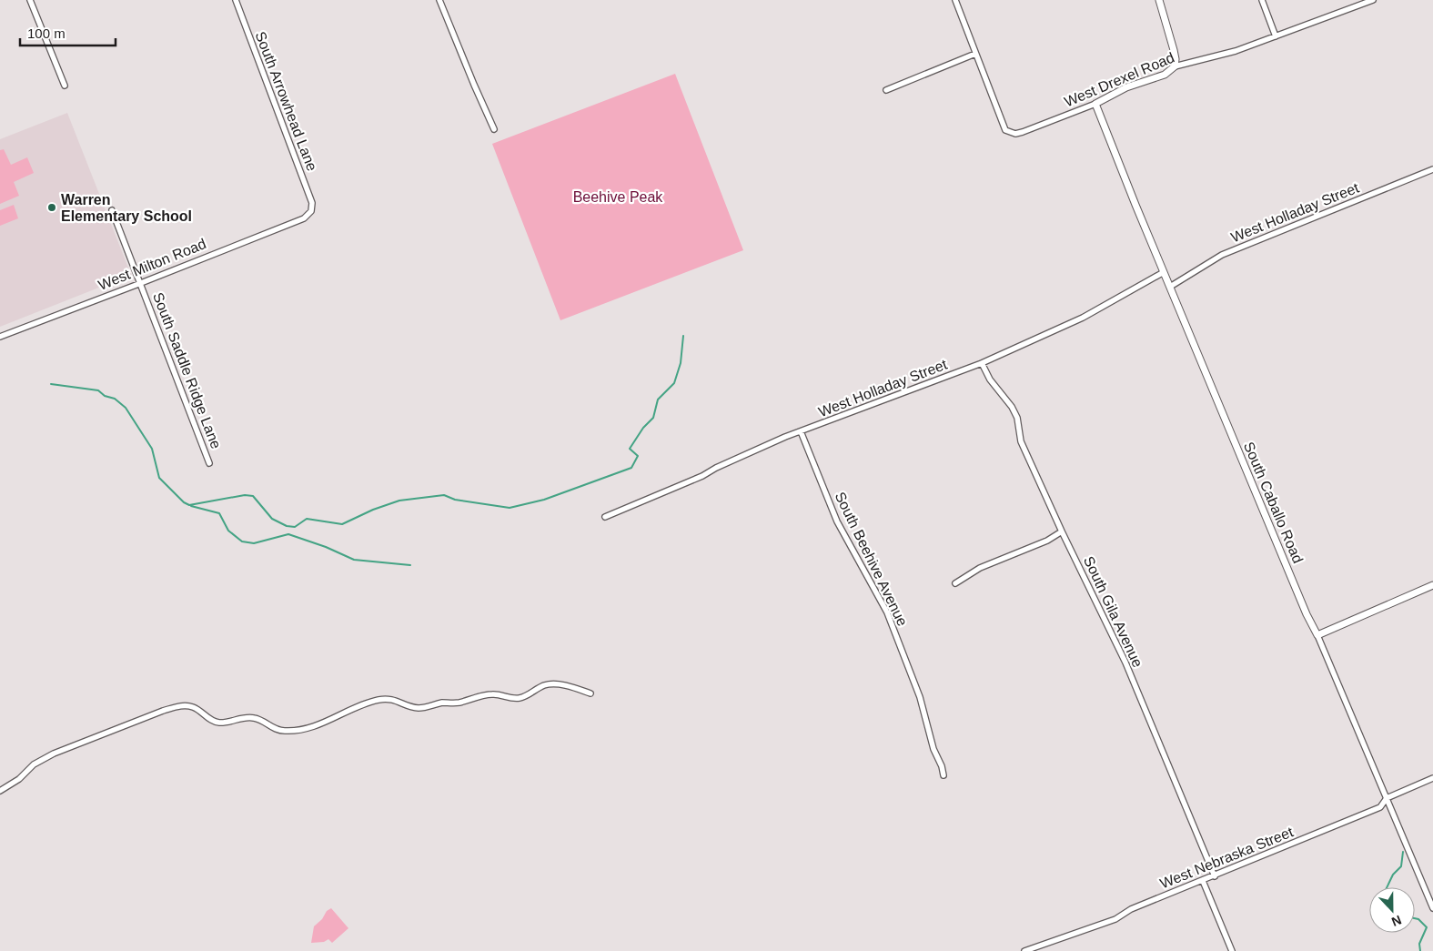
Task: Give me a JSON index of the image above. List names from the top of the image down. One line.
{"streets":{"street":["West Drexel Road","South Arrowhead Lane","West Holladay Street","West Milton Road","South Saddle Ridge Lane","South Caballo Road","South Beehive Avenue","South Gila Avenue","West Nebraska Street"]},"crossings":[["West Drexel Road","South Caballo Road"],["South Arrowhead Lane","West Milton Road"],["West Holladay Street","South Caballo Road"],["West Holladay Street","South Beehive Avenue"],["West Holladay Street","South Gila Avenue"],["West Milton Road","South Saddle Ridge Lane"],["South Caballo Road","West Nebraska Street"],["South Gila Avenue","West Nebraska Street"]],"parks":["Beehive Peak"],"places":["Warren Elementary School"],"scale_bar":"100 m","north":"bottom"}
